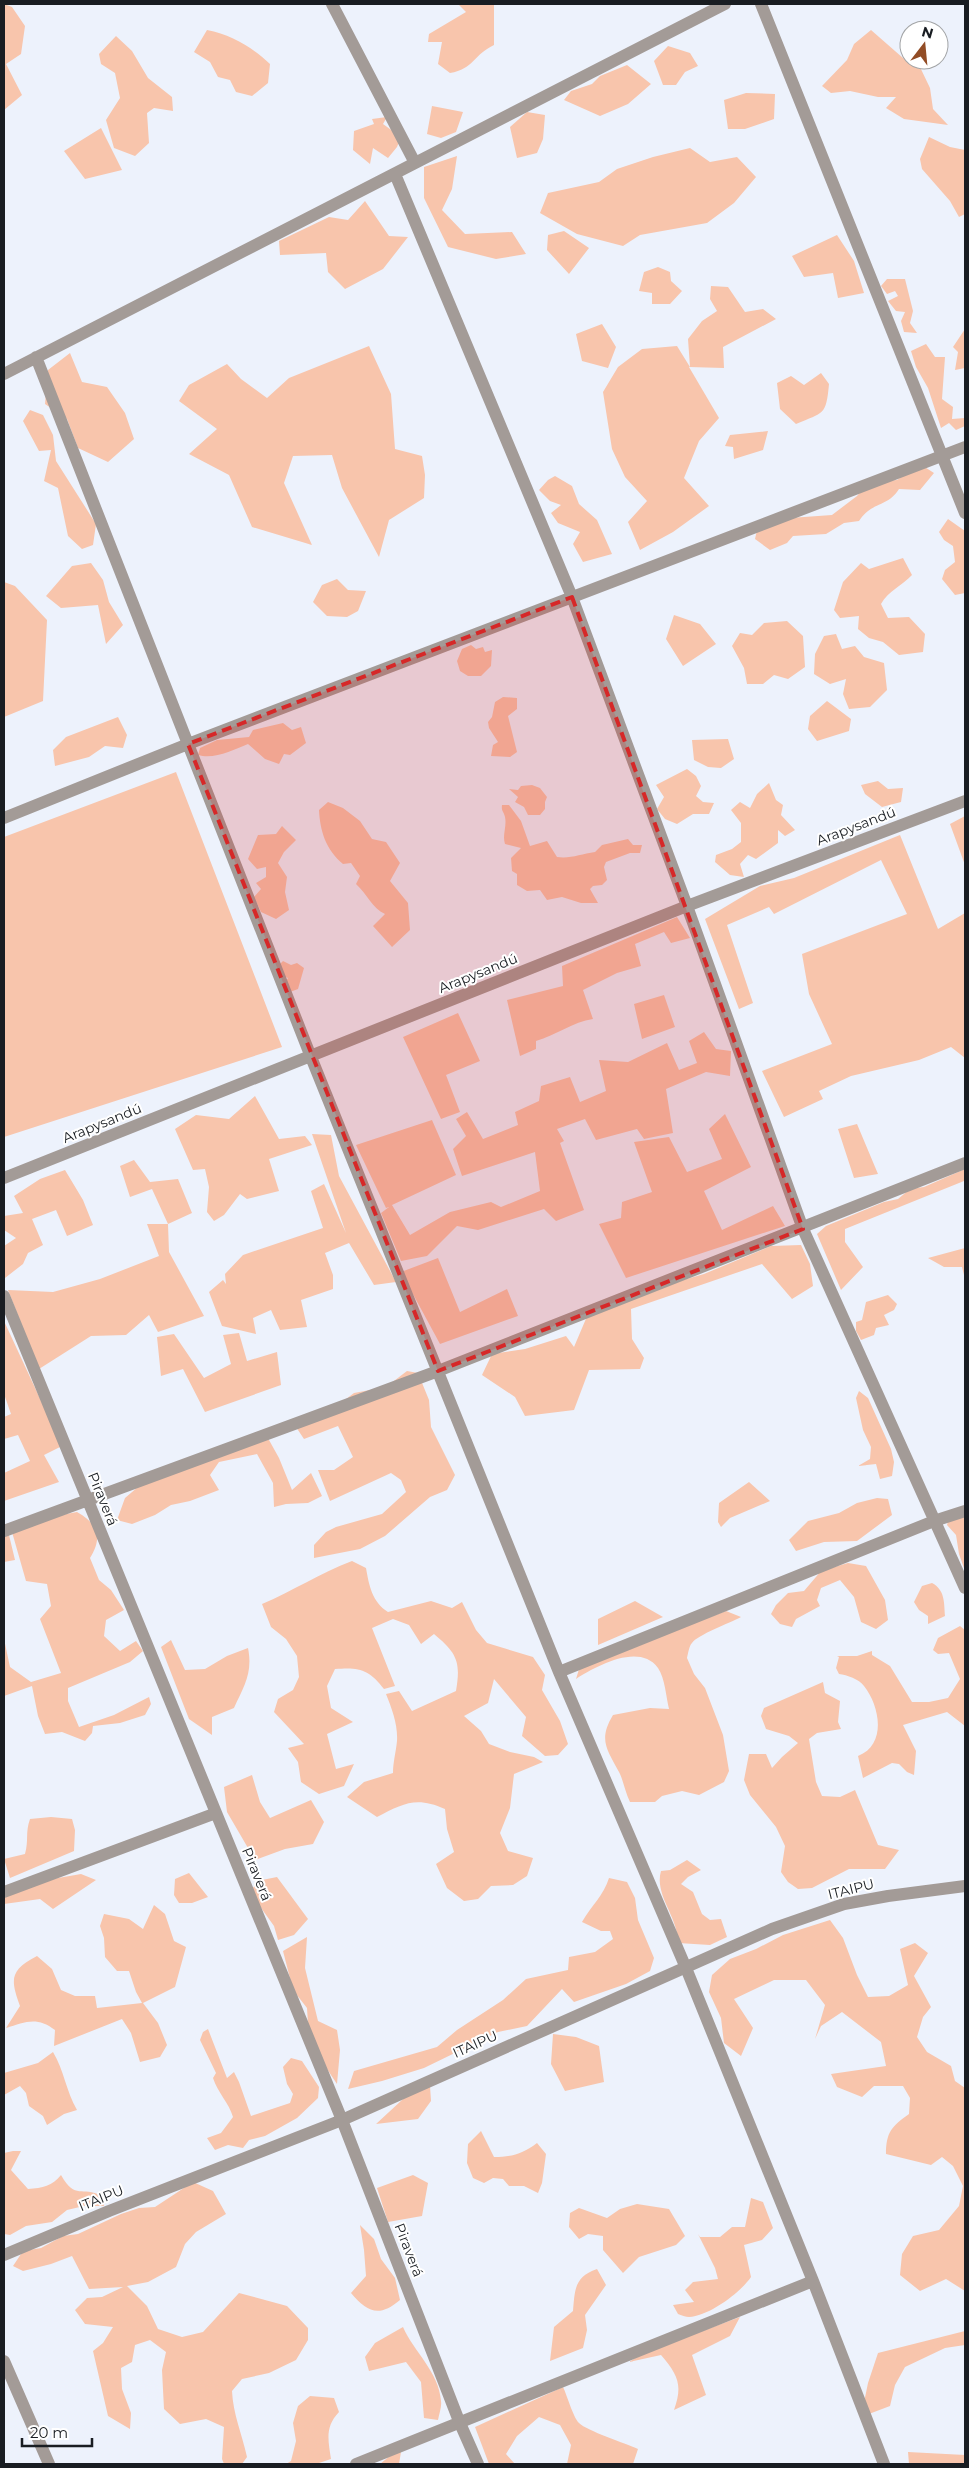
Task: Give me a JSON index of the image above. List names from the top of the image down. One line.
{"streets":{"street":["Arapysandú","Piraverá","ITAIPU"]},"crossings":[["Piraverá","ITAIPU"]],"scale_bar":"20 m","north":"top"}
